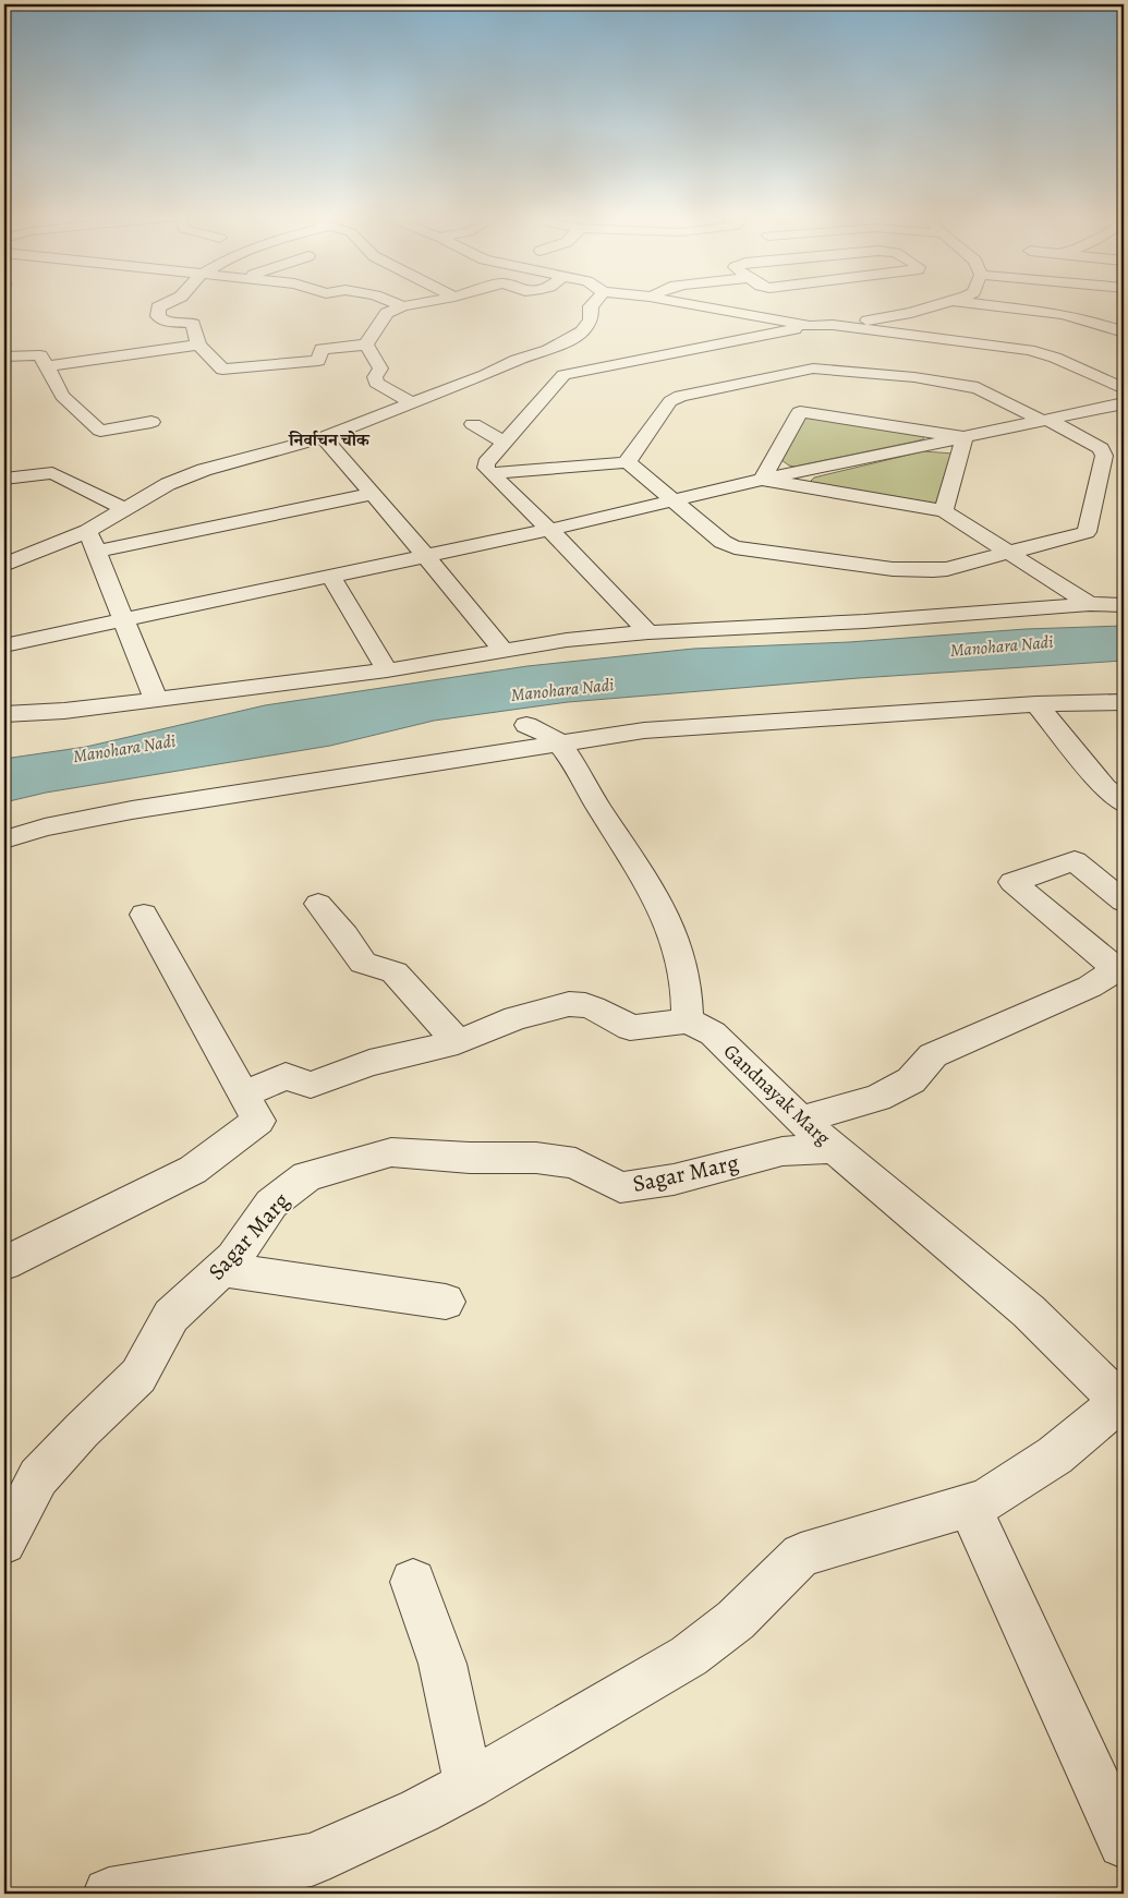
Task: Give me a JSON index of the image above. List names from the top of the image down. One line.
{"streets":{"street":["Gandnayak Marg","Sagar Marg"]},"crossings":[["Gandnayak Marg","Sagar Marg"]],"districts":["निर्वाचन चोक"],"water":["Manohara Nadi"]}
